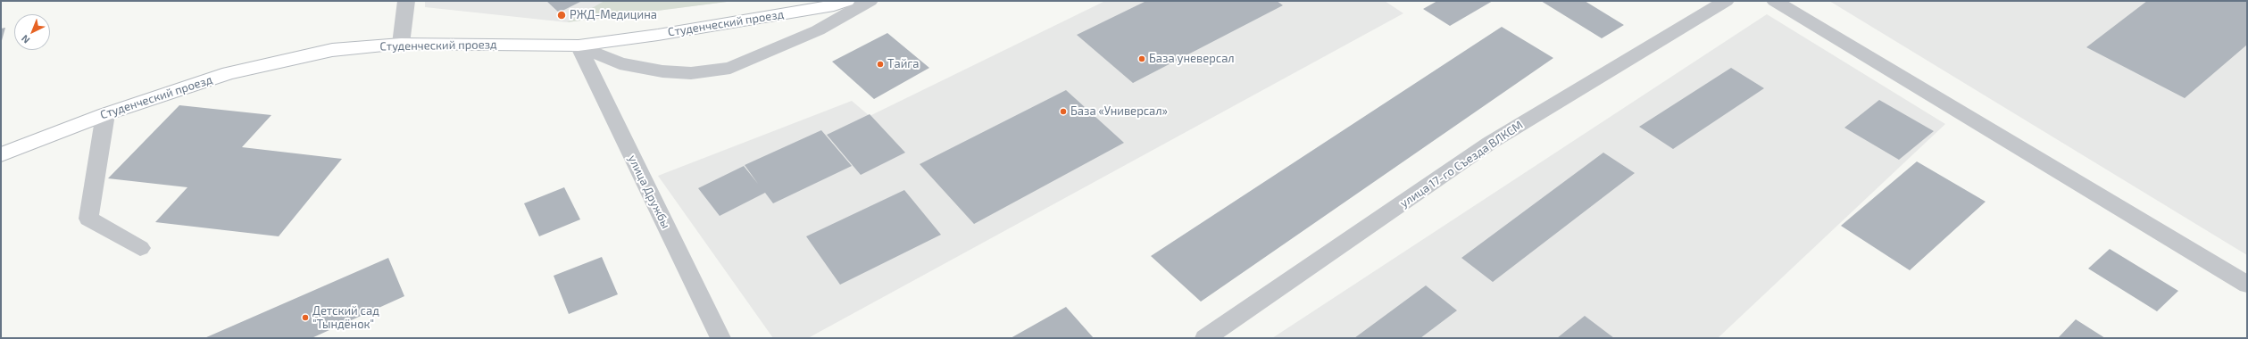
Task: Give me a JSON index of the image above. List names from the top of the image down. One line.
{"streets":{"street":["Студенческий проезд","улица 17-го Съезда ВЛКСМ","улица Дружбы"]},"crossings":[["Студенческий проезд","улица Дружбы"]],"places":["РЖД-Медицина","База уневерсал","Тайга","База «Универсал»","Детский сад \"Тындёнок\""],"north":"bottom left"}
